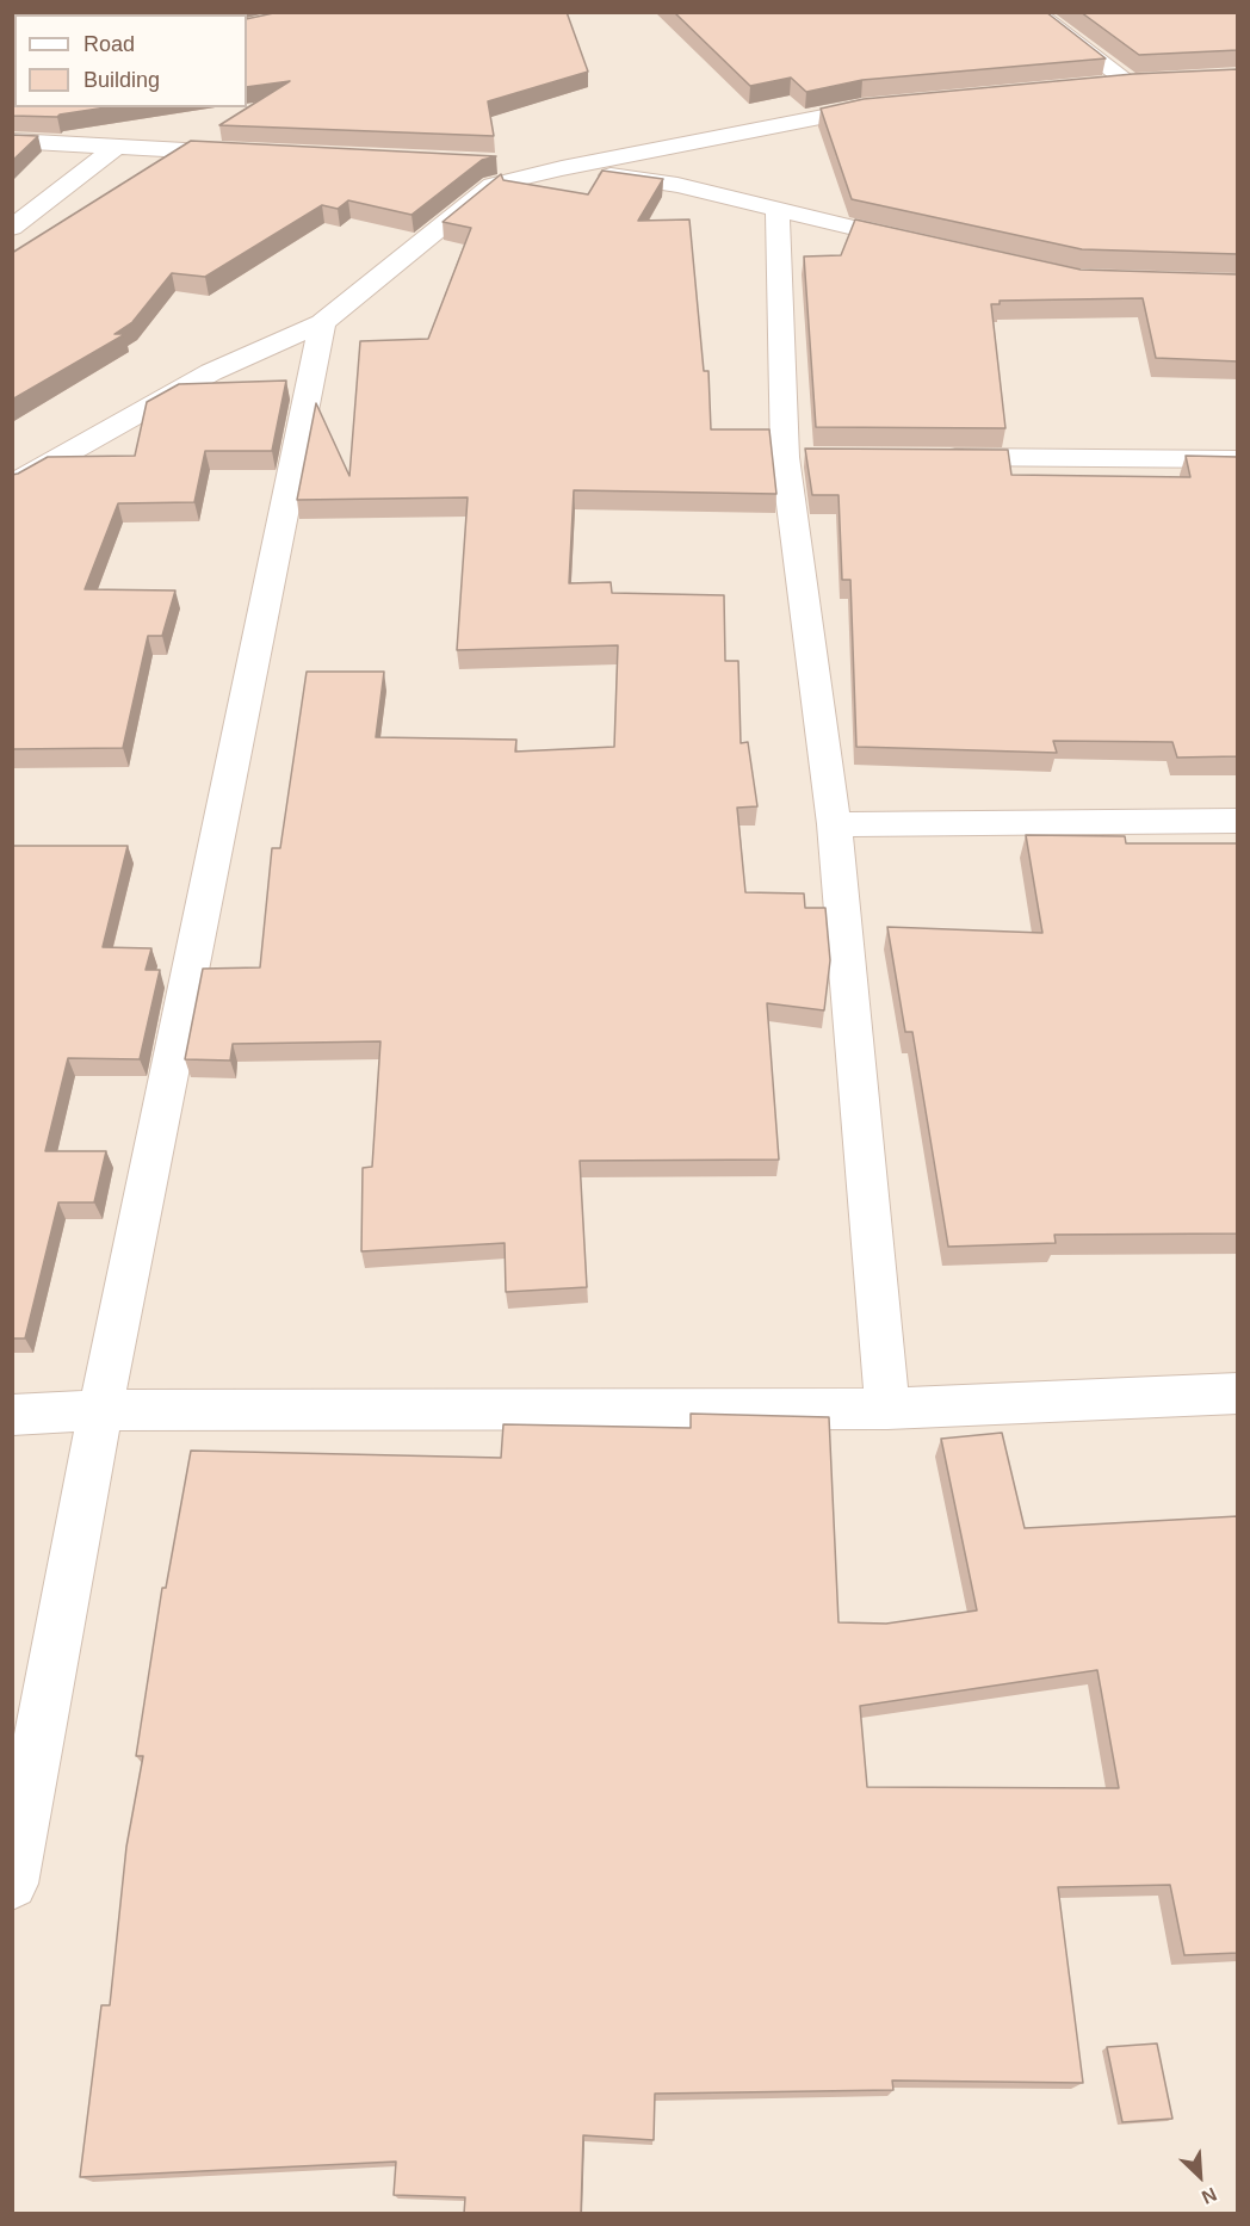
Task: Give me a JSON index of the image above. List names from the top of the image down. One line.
{"legend":["Road","Building"],"north":"bottom right"}
